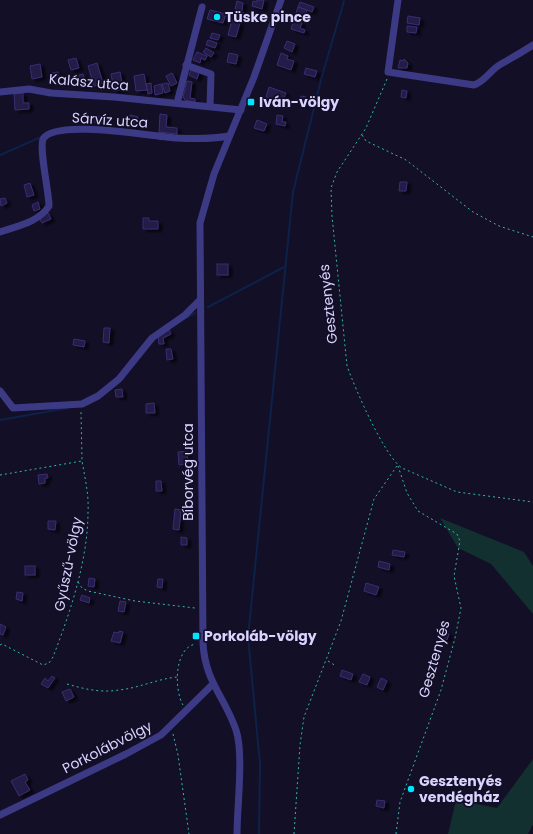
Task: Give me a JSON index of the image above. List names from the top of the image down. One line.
{"streets":{"street":["Kalász utca","Sárvíz utca","Bíborvég utca","Porkolábvölgy"],"path":["Gesztenyés","Gyűszű-völgy"]},"crossings":[["Kalász utca","Bíborvég utca"],["Sárvíz utca","Bíborvég utca"],["Bíborvég utca","Porkolábvölgy"]],"places":{"other":["Tüske pince","Gesztenyés vendégház"],"transit":["Iván-völgy","Porkoláb-völgy"]}}
